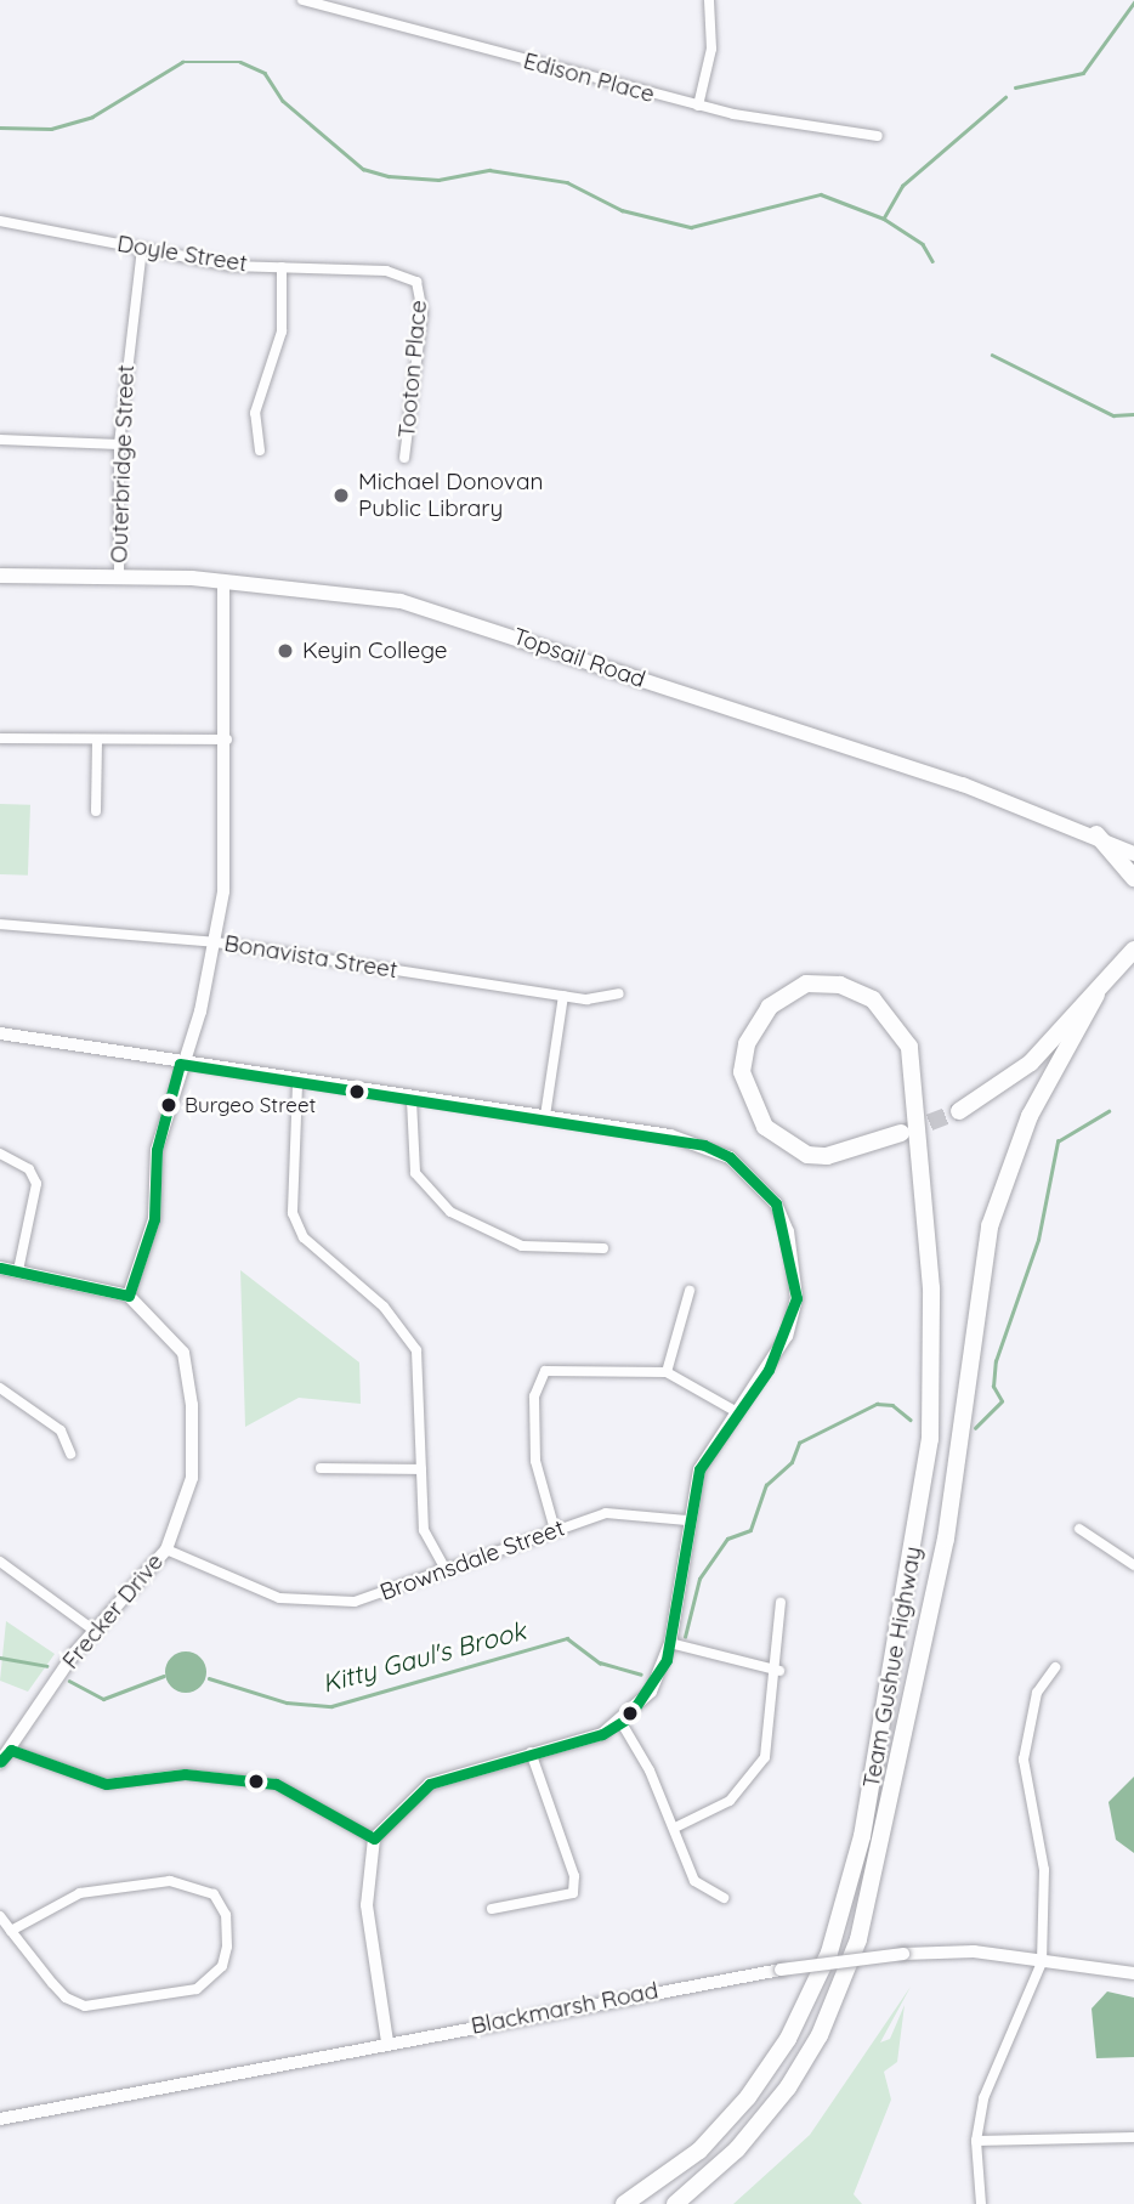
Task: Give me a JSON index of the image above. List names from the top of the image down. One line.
{"streets":{"highway":["Team Gushue Highway"],"main road":["Topsail Road","Blackmarsh Road"],"street":["Edison Place","Doyle Street","Tooton Place","Outerbridge Street","Bonavista Street","Brownsdale Street","Frecker Drive"]},"crossings":[["Doyle Street","Tooton Place"],["Doyle Street","Outerbridge Street"],["Outerbridge Street","Topsail Road"],["Brownsdale Street","Frecker Drive"]],"water":["Kitty Gaul's Brook"],"places":["Michael Donovan Public Library","Keyin College","Burgeo Street"]}
